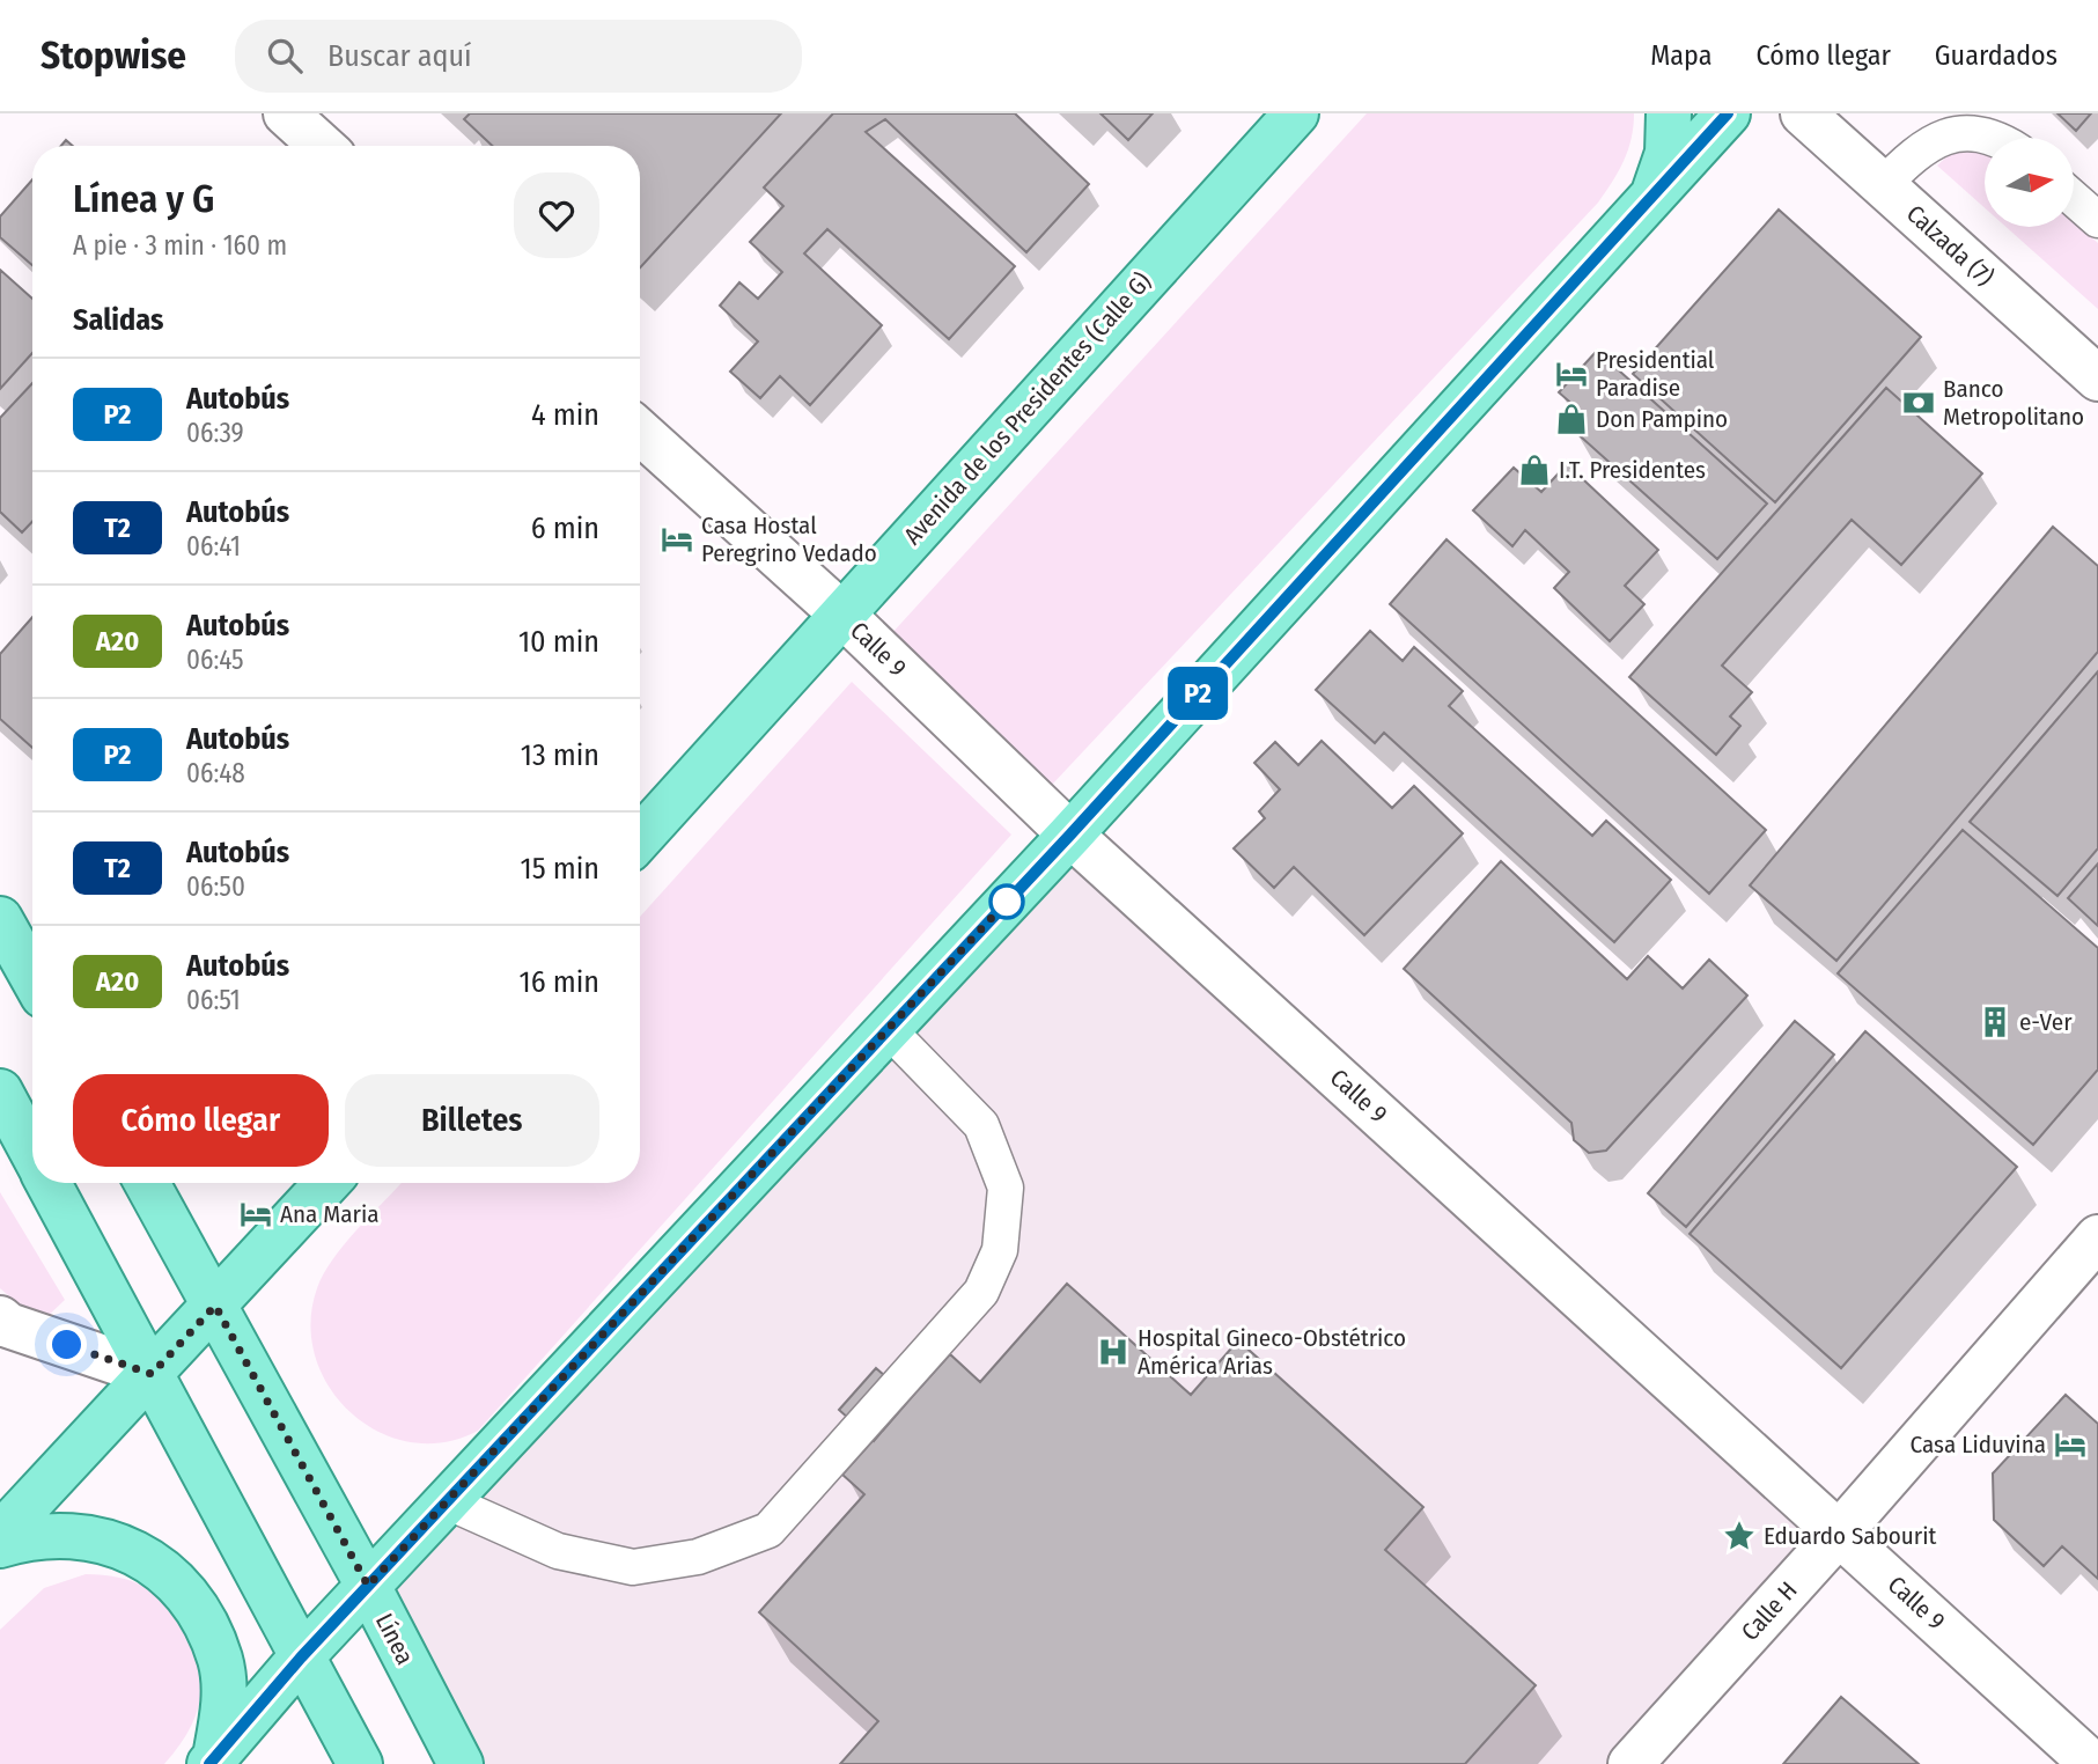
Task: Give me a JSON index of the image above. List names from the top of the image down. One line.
{"streets":{"main road":["Avenida de los Presidentes (Calle G)","Línea"],"street":["Calzada (7)","Calle 9","Calle H"]},"crossings":[["Avenida de los Presidentes (Calle G)","Calle 9"],["Calle 9","Calle H"]],"places":{"hotel":["Presidential Paradise","Casa Hostal Peregrino Vedado","Ana Maria","Casa Liduvina"],"bank":["Banco Metropolitano"],"shop":["Don Pampino","I.T. Presidentes"],"building":["e-Ver"],"hospital":["Hospital Gineco-Obstétrico América Arias"],"place":["Eduardo Sabourit"]},"lines":["bus line P2"],"north":"right","page":{"header":"Stopwise","search":"Buscar aquí","nav":["Mapa","Cómo llegar","Guardados"],"on_map":"P2","heading":[["Línea y G","A pie · 3 min · 160 m"],"Salidas"],"list":[{"mark":"P2","name":"Autobús","note":"06:39","value":"4 min"},{"mark":"T2","name":"Autobús","note":"06:41","value":"6 min"},{"mark":"A20","name":"Autobús","note":"06:45","value":"10 min"},{"mark":"P2","name":"Autobús","note":"06:48","value":"13 min"},{"mark":"T2","name":"Autobús","note":"06:50","value":"15 min"},{"mark":"A20","name":"Autobús","note":"06:51","value":"16 min"}],"buttons":["Cómo llegar","Billetes"]}}
